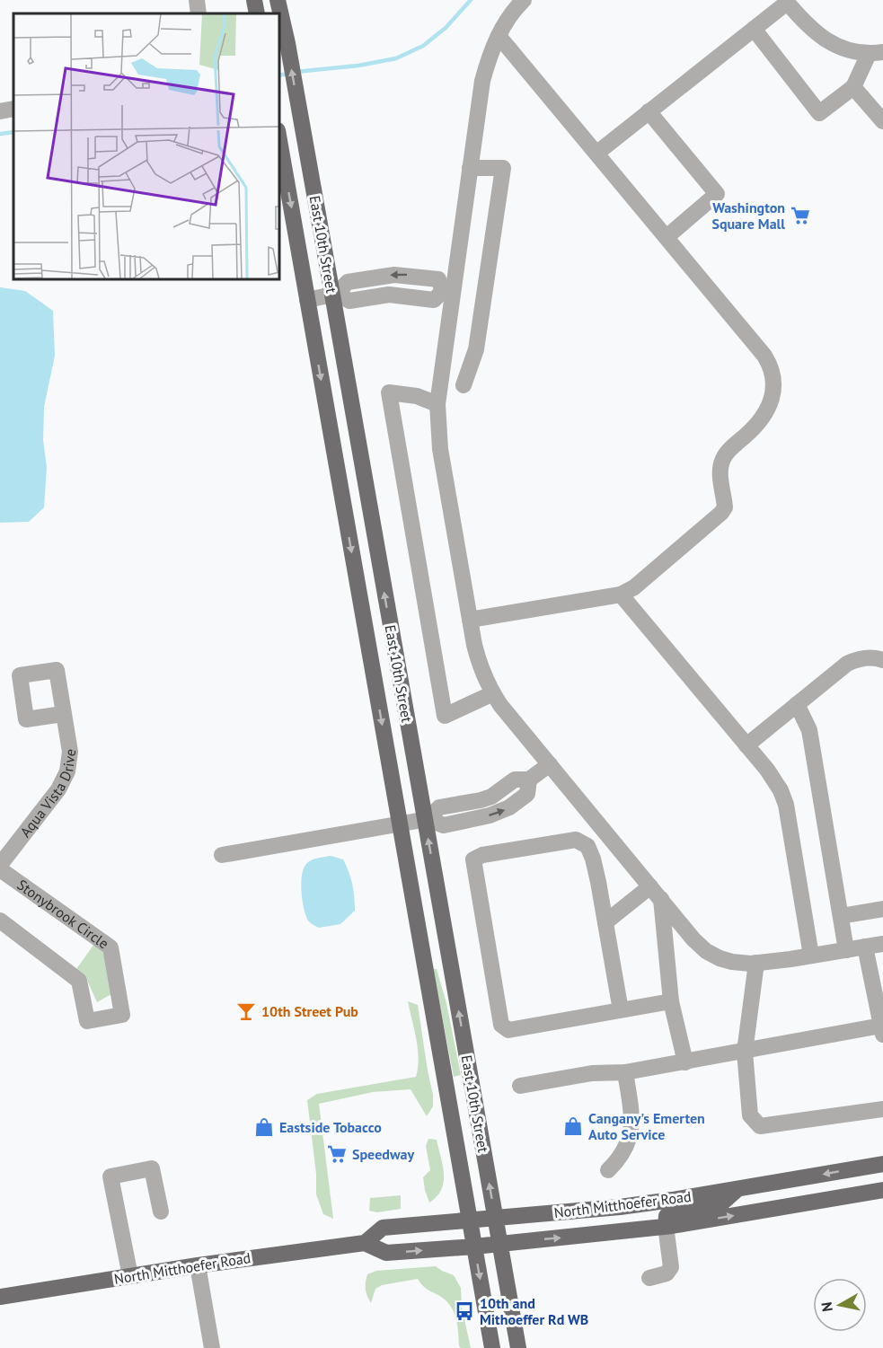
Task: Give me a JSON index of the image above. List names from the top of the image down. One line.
{"streets":{"main road":["East 10th Street","North Mitthoefer Road"],"street":["Aqua Vista Drive","Stonybrook Circle"]},"crossings":[["East 10th Street","North Mitthoefer Road"]],"places":{"supermarket":["Washington Square Mall","Speedway"],"bar":["10th Street Pub"],"shop":["Cangany's Emerten Auto Service","Eastside Tobacco"],"bus stop":["10th and Mithoeffer Rd WB"]},"north":"left"}
